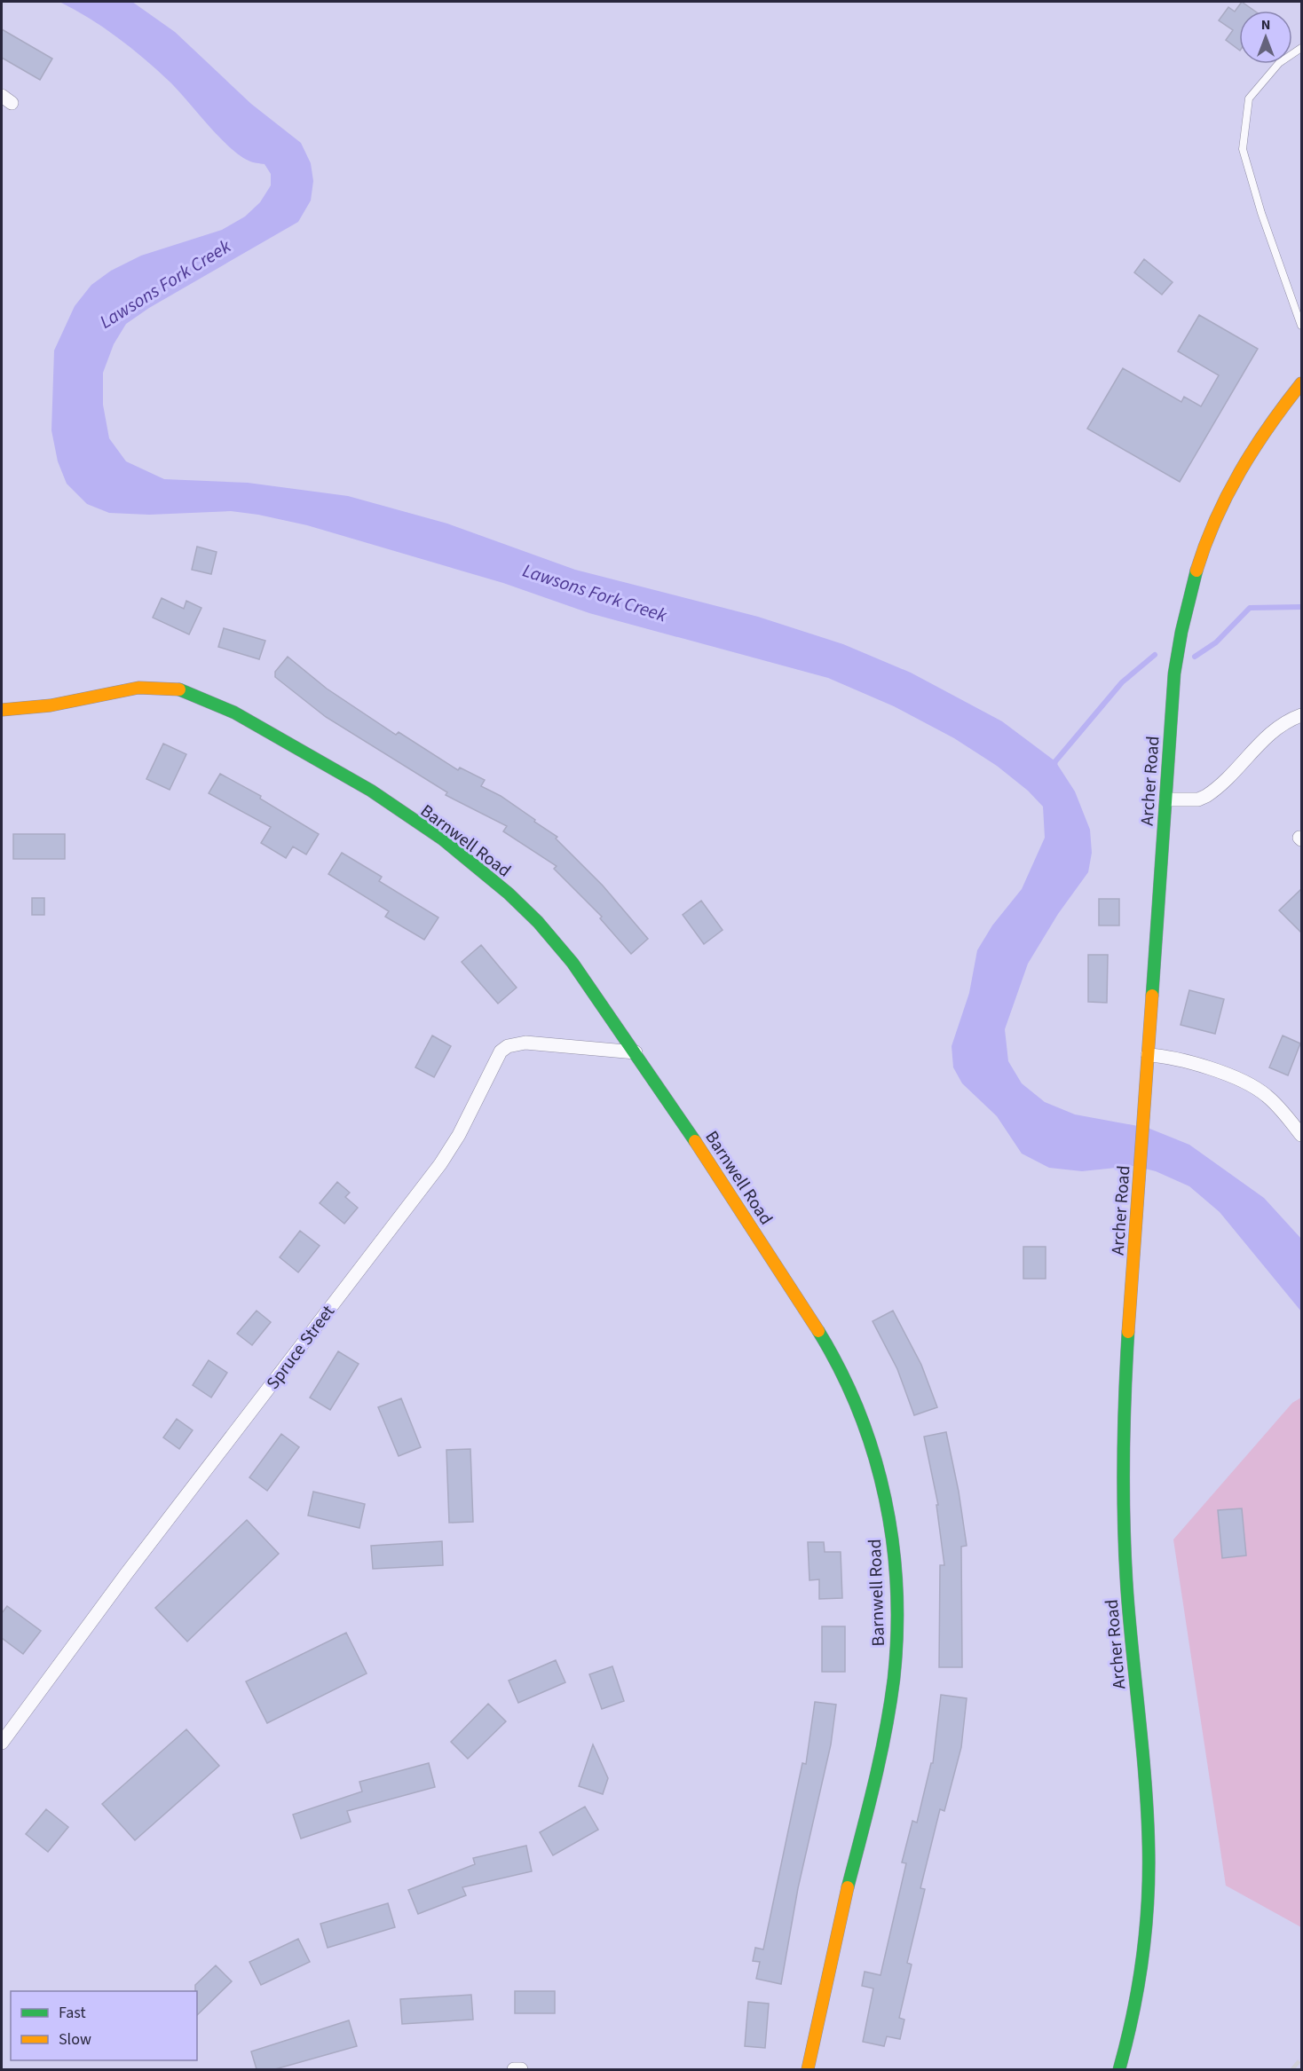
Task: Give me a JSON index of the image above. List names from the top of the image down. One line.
{"streets":{"street":["Archer Road","Barnwell Road","Spruce Street"]},"crossings":[["Barnwell Road","Spruce Street"]],"water":["Lawsons Fork Creek"],"legend":["Fast","Slow"],"north":"top"}
